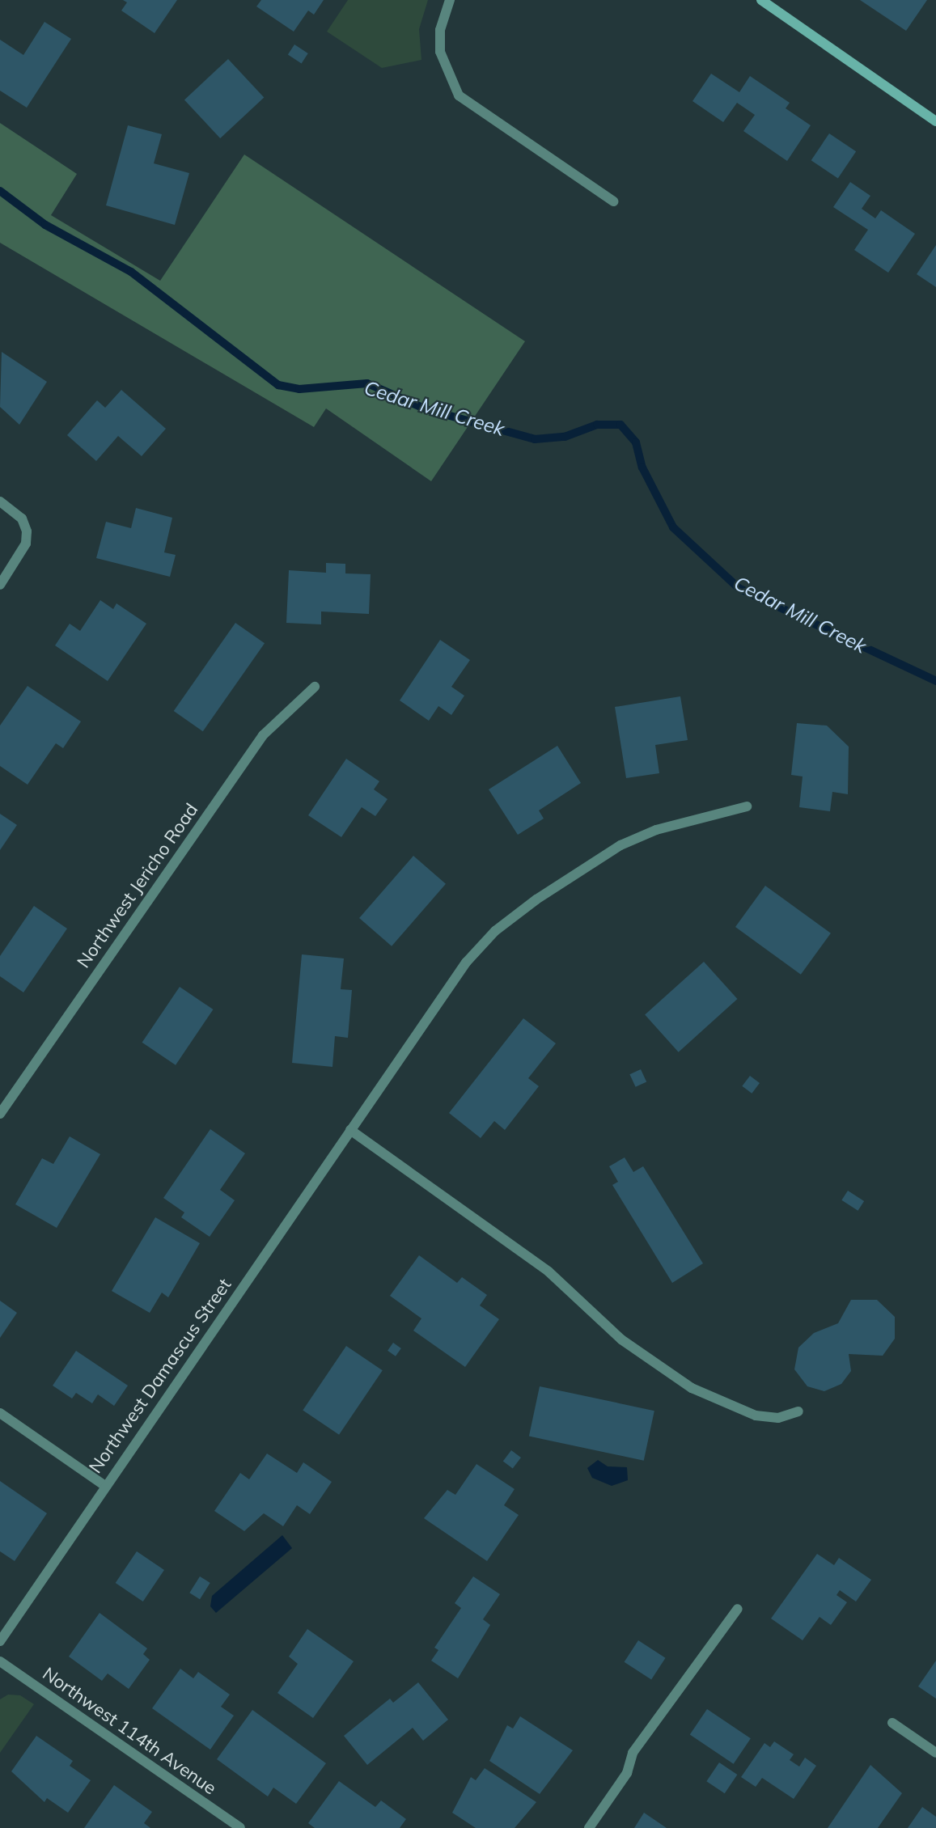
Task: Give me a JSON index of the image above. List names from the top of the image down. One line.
{"streets":{"street":["Northwest Jericho Road","Northwest Damascus Street","Northwest 114th Avenue"]},"water":["Cedar Mill Creek"]}
